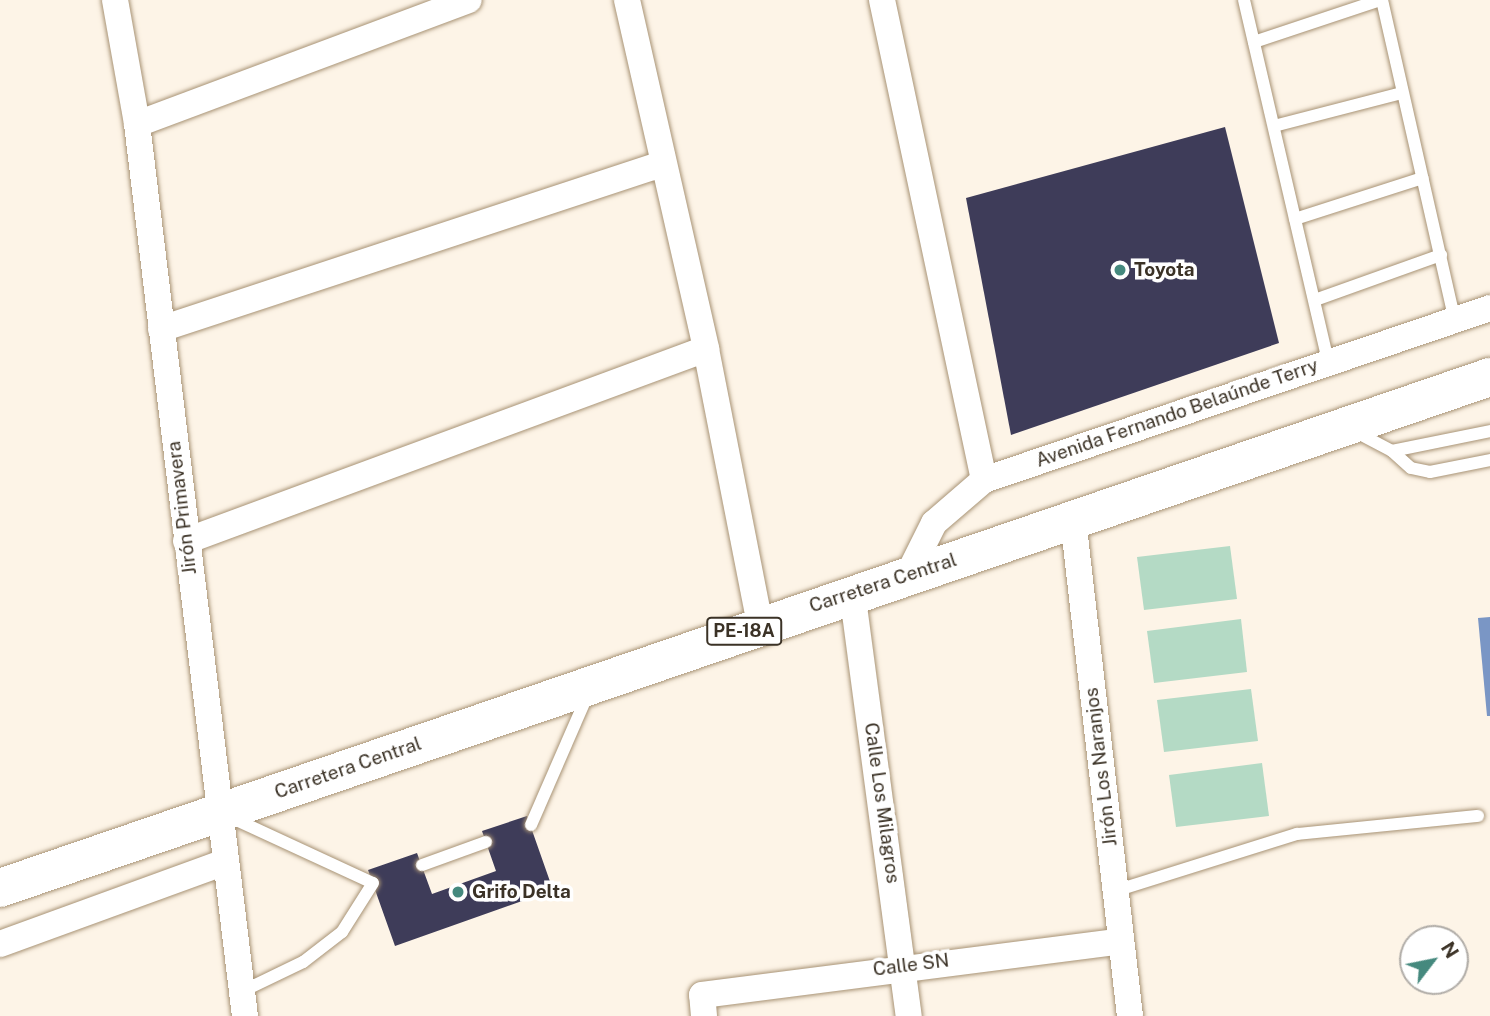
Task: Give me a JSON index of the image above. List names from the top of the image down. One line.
{"streets":{"highway":["Carretera Central","PE-18A"],"street":["Avenida Fernando Belaúnde Terry","Jirón Primavera","Jirón Los Naranjos","Calle Los Milagros","Calle SN"]},"crossings":[["Avenida Fernando Belaúnde Terry","Carretera Central"],["Jirón Primavera","Carretera Central"],["Carretera Central","Jirón Los Naranjos"],["Carretera Central","Calle Los Milagros"],["Jirón Los Naranjos","Calle SN"],["Calle Los Milagros","Calle SN"]],"places":["Toyota","Grifo Delta"],"north":"top right"}
